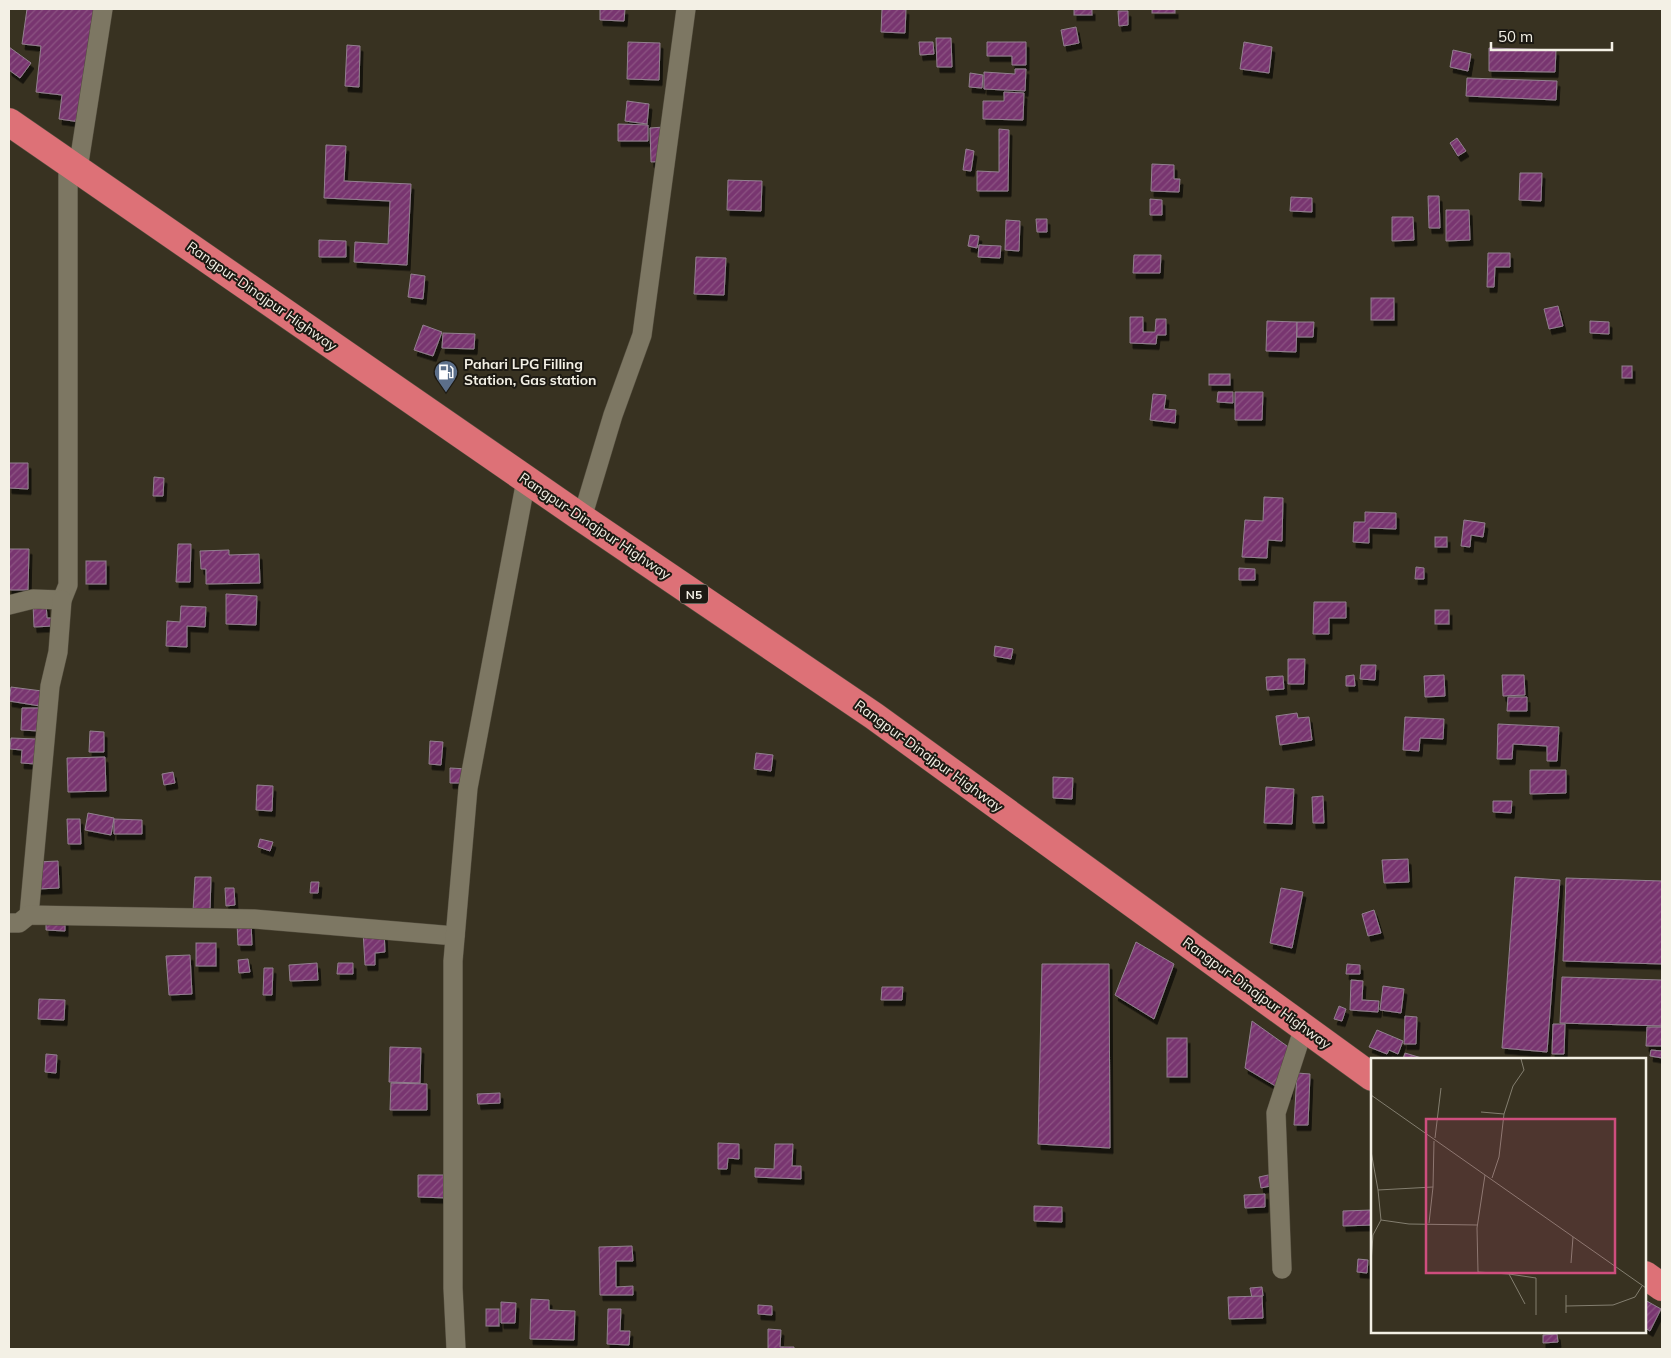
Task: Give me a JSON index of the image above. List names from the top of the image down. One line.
{"streets":{"highway":["Rangpur-Dinajpur Highway","N5"]},"places":{"fuel station":["Pahari LPG Filling Station, Gas station"]},"scale_bar":"50 m"}
